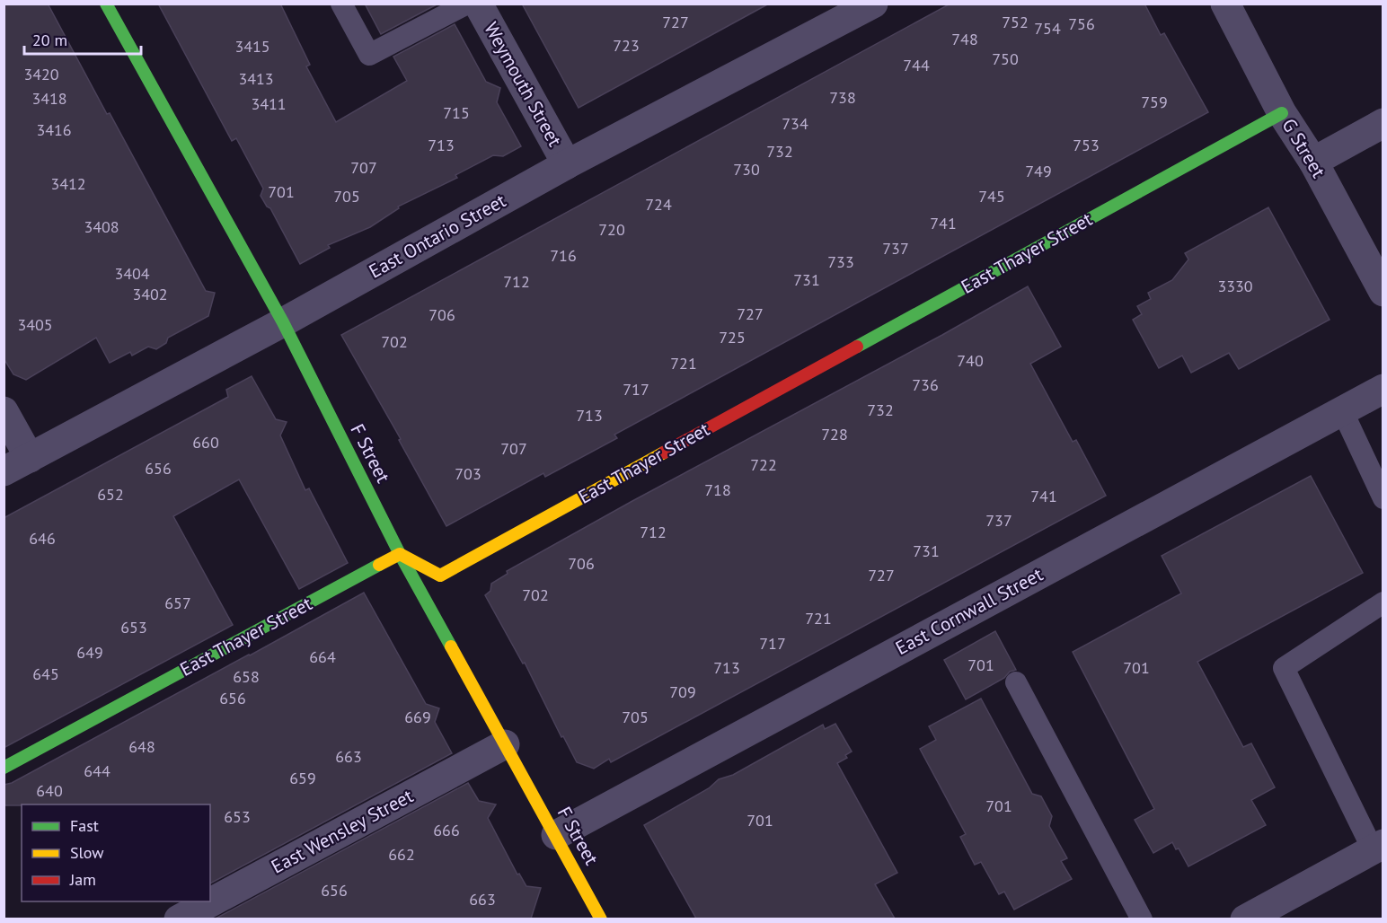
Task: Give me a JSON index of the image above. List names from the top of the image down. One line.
{"streets":{"street":["Weymouth Street","G Street","East Ontario Street","East Thayer Street","F Street","East Cornwall Street","East Wensley Street"]},"crossings":[["Weymouth Street","East Ontario Street"],["G Street","East Thayer Street"],["East Ontario Street","F Street"],["East Thayer Street","F Street"],["F Street","East Cornwall Street"],["F Street","East Wensley Street"]],"house_numbers":["727","752","756","754","748","723","3415","750","744","3420","3413","738","3418","759","3411","715","734","3416","713","753","732","707","730","749","3412","701","705","745","724","741","3408","720","737","716","733","3404","731","712","3330","3402","727","706","3405","725","702","740","721","736","717","732","713","728","660","707","722","656","703","718","652","741","737","712","646","731","706","727","702","657","721","653","717","649","664","701","713","701","645","658","709","656","669","705","648","663","644","659","640","701","653","701","666","662","656","663"],"legend":["Fast","Slow","Jam"],"scale_bar":"20 m"}
